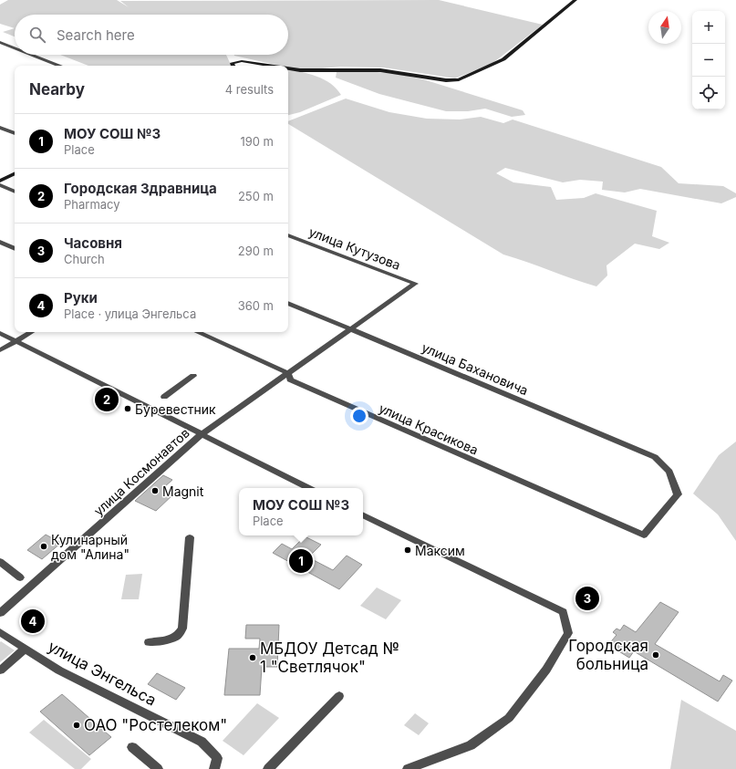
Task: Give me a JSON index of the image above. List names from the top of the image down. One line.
{"streets":{"street":["улица Кутузова","улица Бахановича","улица Красикова","улица Космонавтов","улица Энгельса"]},"crossings":[["улица Кутузова","улица Космонавтов"],["улица Бахановича","улица Красикова"],["улица Бахановича","улица Космонавтов"],["улица Красикова","улица Космонавтов"]],"places":["Буревестник","Magnit","Кулинарный дом \"Алина\"","Максим","Городская больница","МБДОУ Детсад № 1 \"Светлячок\"","ОАО \"Ростелеком\""],"north":"top","page":{"map_buttons":["+","−"],"search":"Search here","heading":["Nearby","4 results"],"list":[{"mark":"1","name":"МОУ СОШ №3","note":"Place","value":"190 m"},{"mark":"2","name":"Городская Здравница","note":"Pharmacy","value":"250 m"},{"mark":"3","name":"Часовня","note":"Church","value":"290 m"},{"mark":"4","name":"Руки","note":"Place · улица Энгельса","value":"360 m"}],"pins":["2","1","3","4"],"popup":["МОУ СОШ №3","Place"]}}
